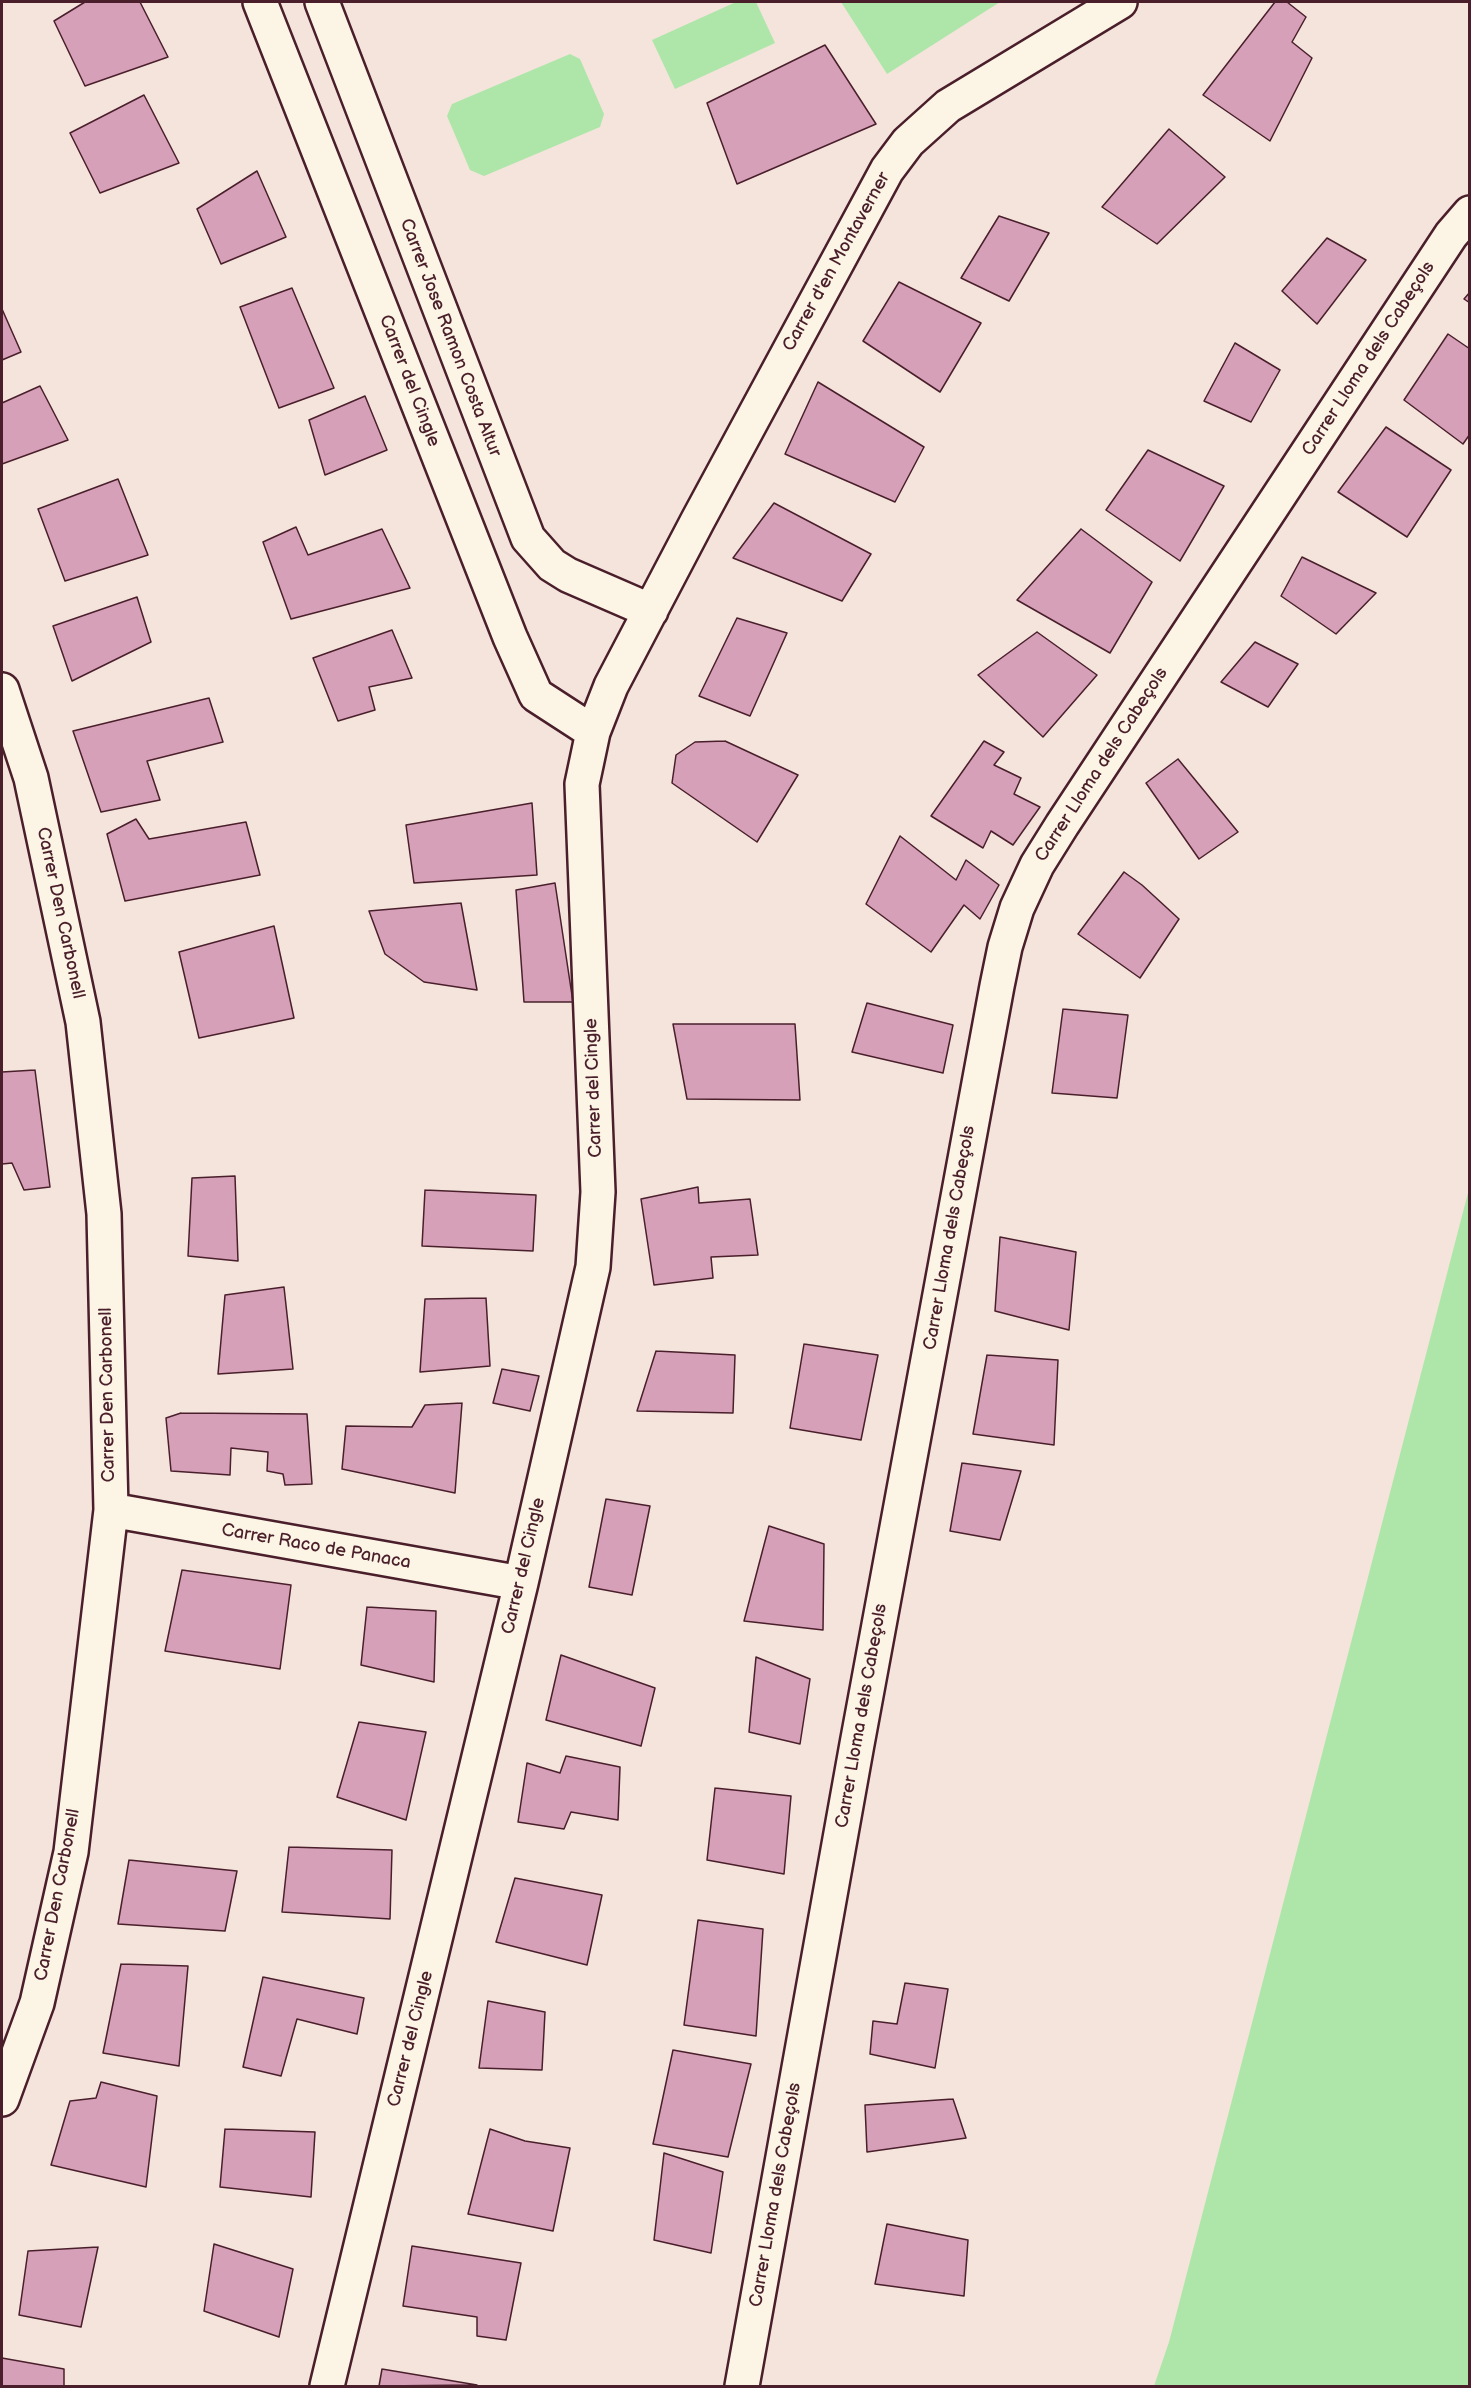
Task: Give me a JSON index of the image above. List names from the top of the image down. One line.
{"streets":{"street":["Carrer d'en Montaverner","Carrer Jose Ramon Costa Altur","Carrer Lloma dels Cabeçols","Carrer del Cingle","Carrer Den Carbonell","Carrer Raco de Panaca"]},"crossings":[["Carrer d'en Montaverner","Carrer Jose Ramon Costa Altur"],["Carrer d'en Montaverner","Carrer del Cingle"],["Carrer Jose Ramon Costa Altur","Carrer del Cingle"],["Carrer del Cingle","Carrer Raco de Panaca"],["Carrer Den Carbonell","Carrer Raco de Panaca"]]}
